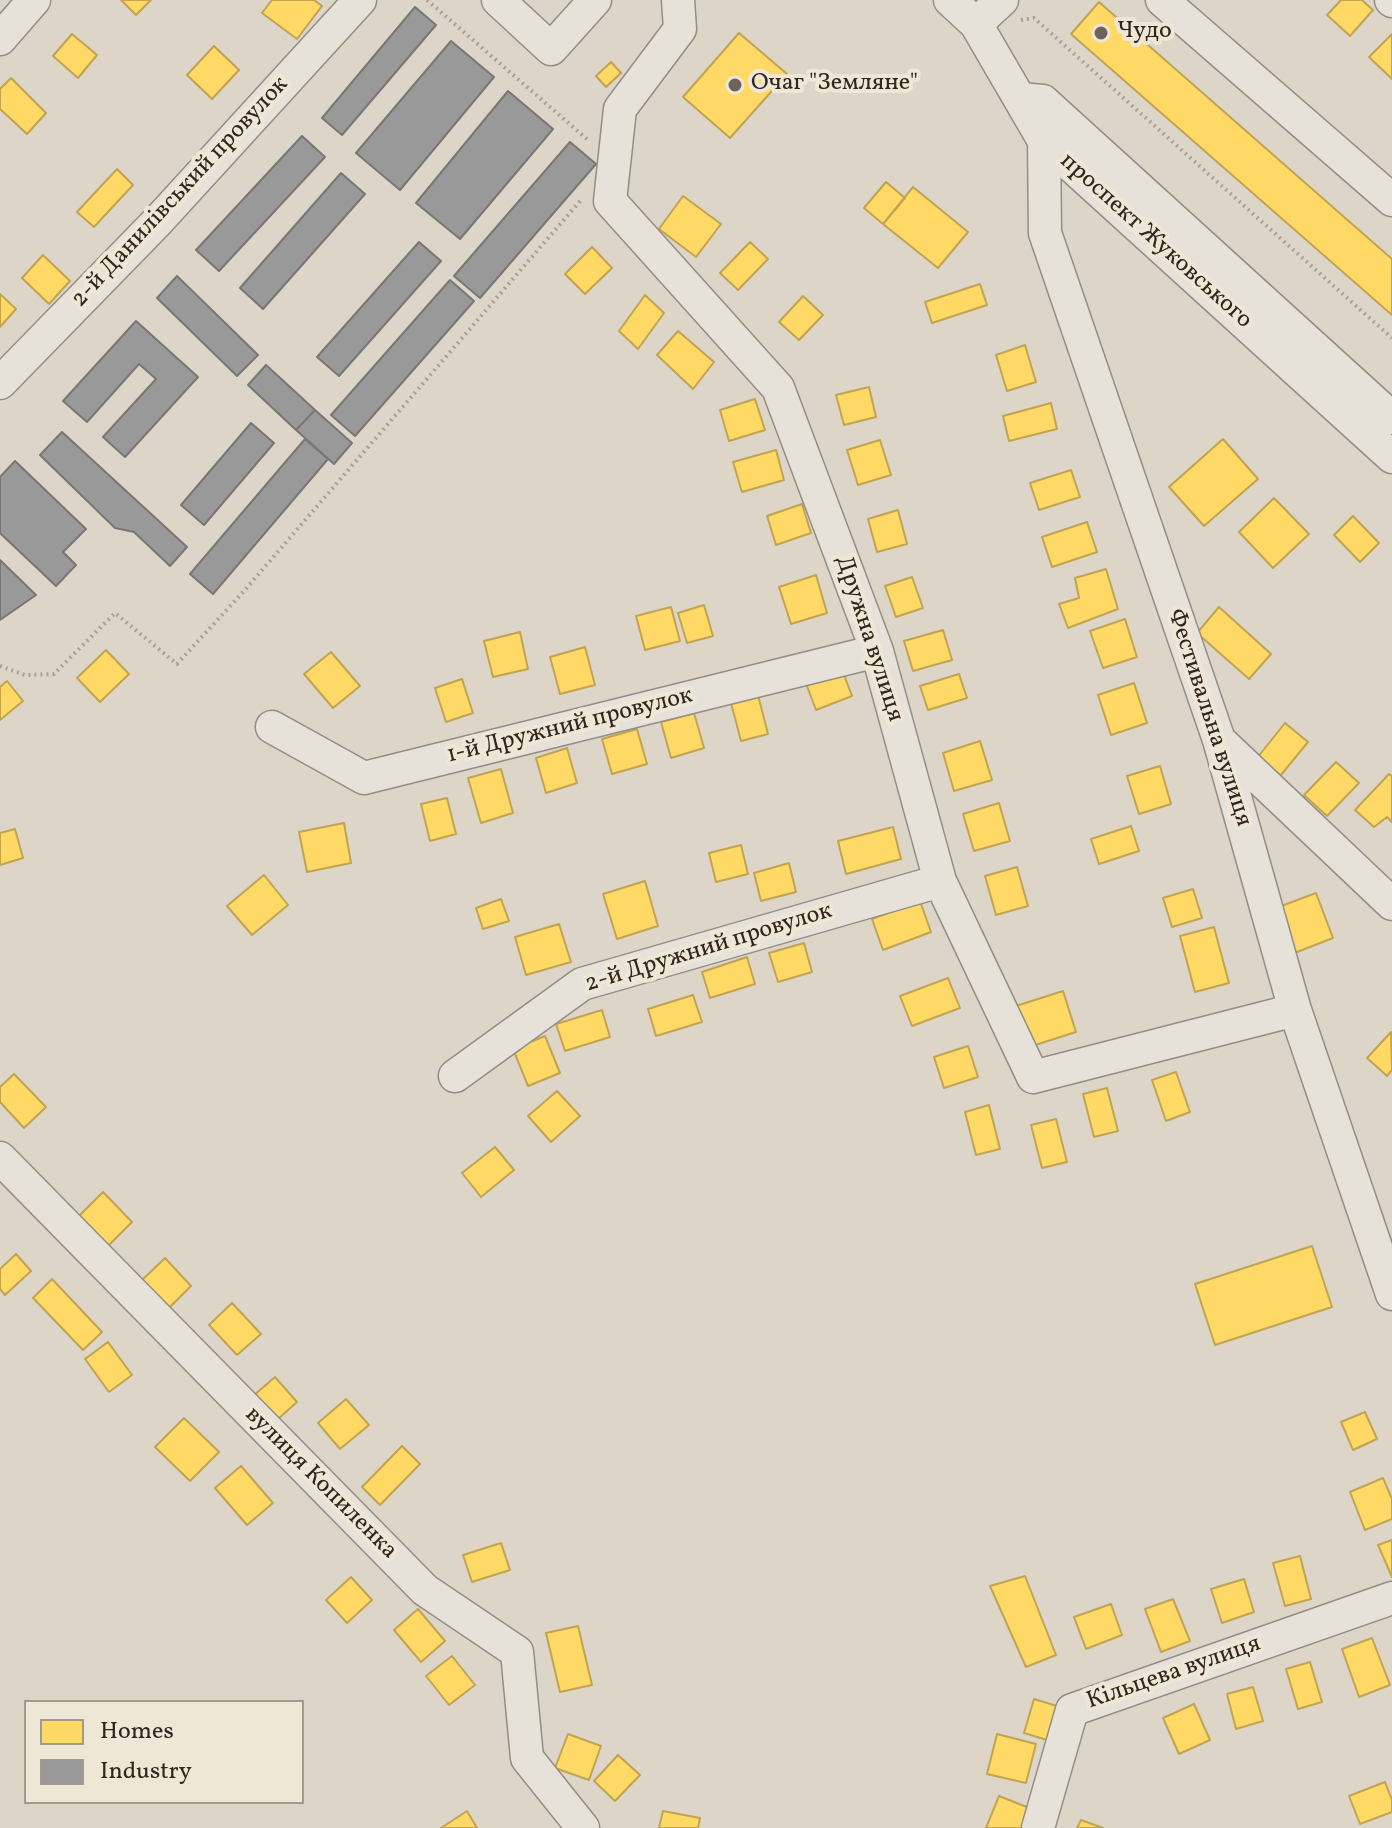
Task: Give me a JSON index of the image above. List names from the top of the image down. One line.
{"streets":{"street":["2-й Данилівський провулок","проспект Жуковського","Дружна вулиця","Фестивальна вулиця","1-й Дружний провулок","2-й Дружний провулок","вулиця Копиленка","Кільцева вулиця"]},"crossings":[["проспект Жуковського","Фестивальна вулиця"],["Дружна вулиця","Фестивальна вулиця"],["Дружна вулиця","1-й Дружний провулок"],["Дружна вулиця","2-й Дружний провулок"]],"places":["Чудо","Очаг \"Земляне\""],"legend":["Homes","Industry"]}
